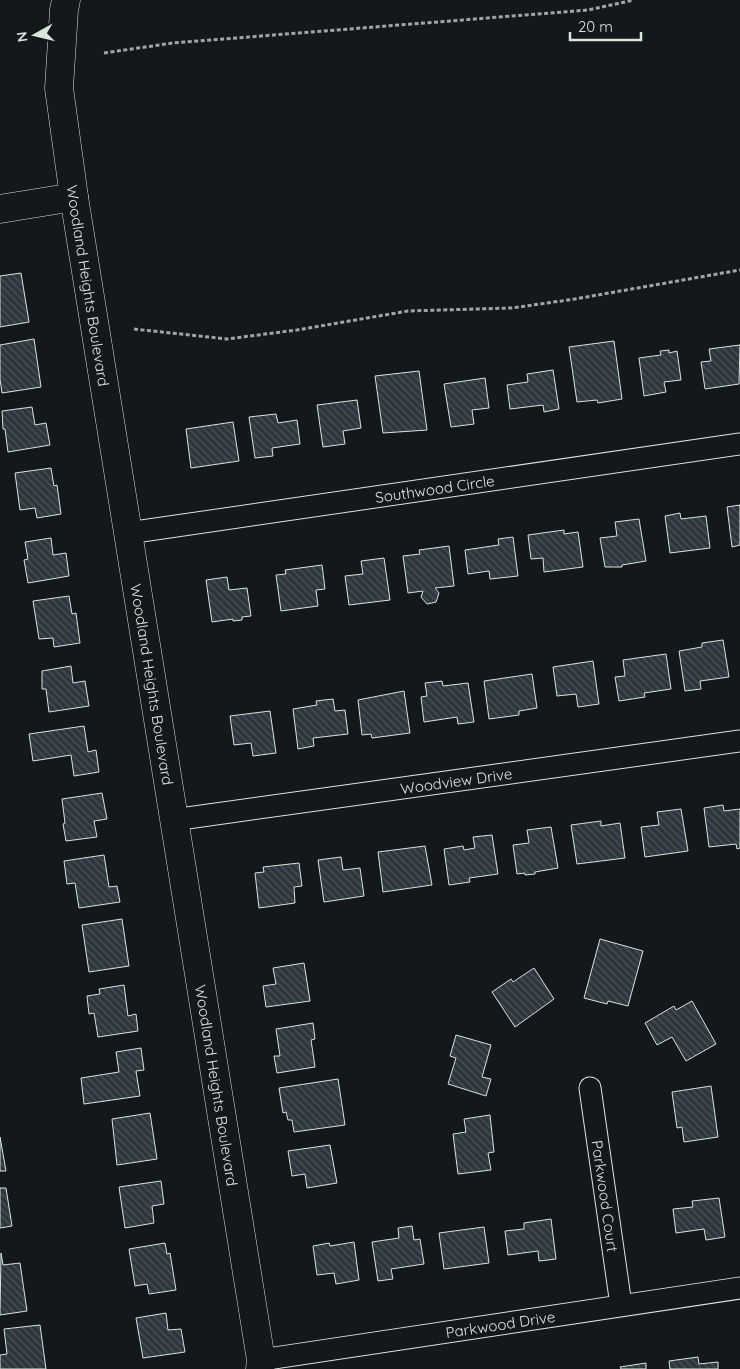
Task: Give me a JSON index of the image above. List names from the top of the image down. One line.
{"streets":{"street":["Woodland Heights Boulevard","Southwood Circle","Woodview Drive","Parkwood Court","Parkwood Drive"]},"crossings":[["Woodland Heights Boulevard","Southwood Circle"],["Woodland Heights Boulevard","Woodview Drive"],["Woodland Heights Boulevard","Parkwood Drive"],["Parkwood Court","Parkwood Drive"]],"scale_bar":"20 m","north":"left"}
